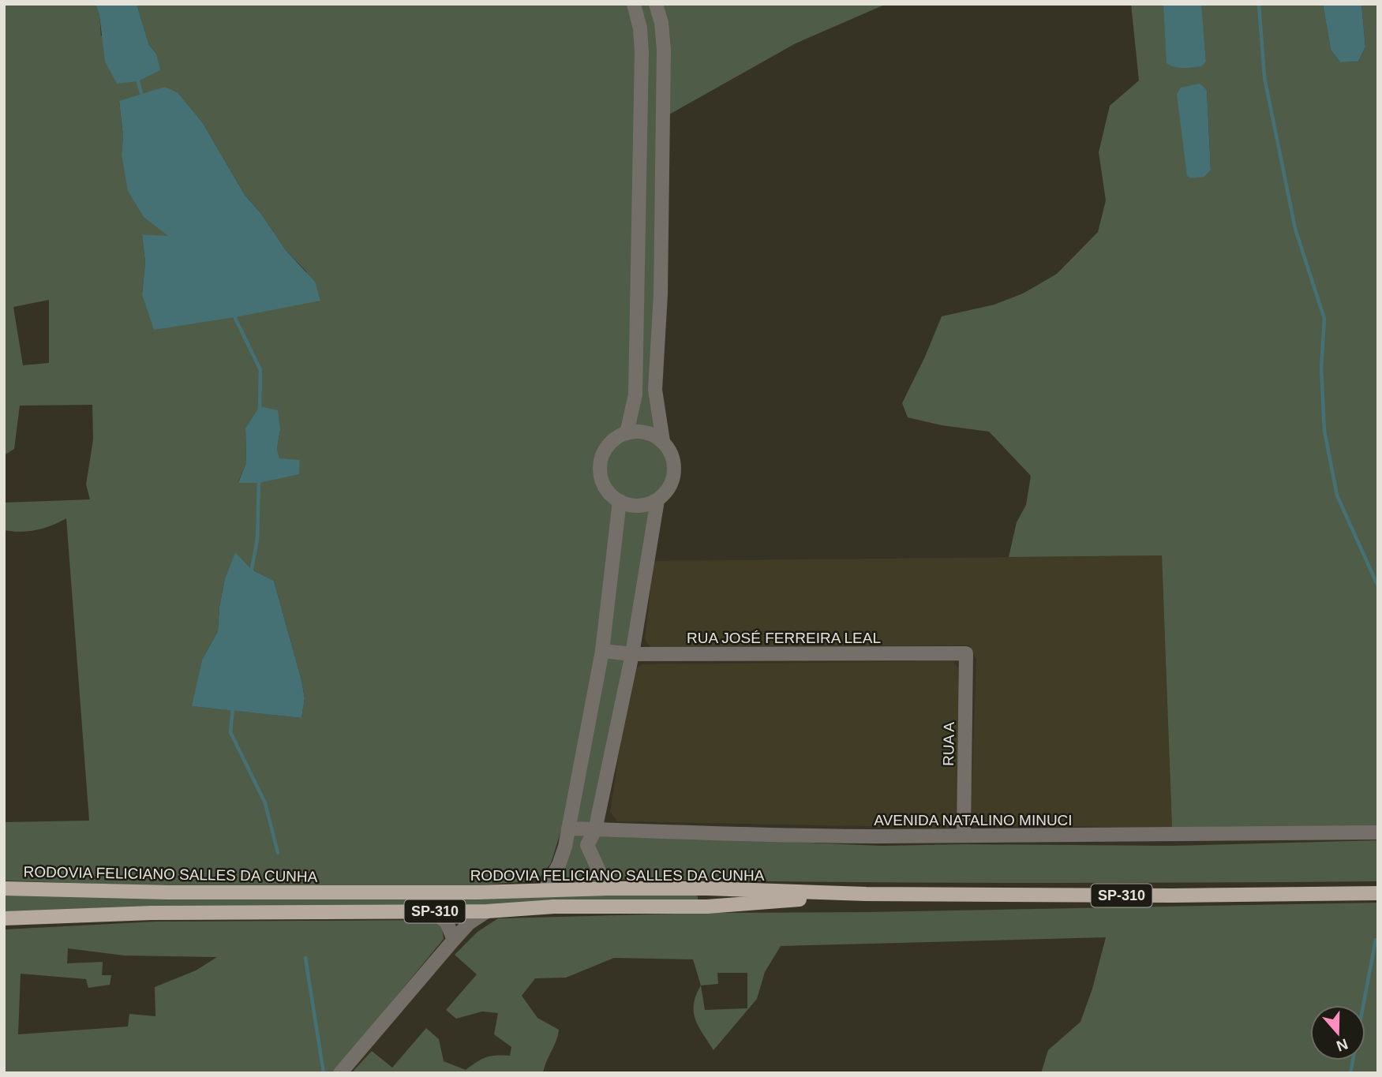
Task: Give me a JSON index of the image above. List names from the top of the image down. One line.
{"streets":{"main road":["RODOVIA FELICIANO SALLES DA CUNHA","SP-310"],"street":["RUA JOSÉ FERREIRA LEAL","RUA A","AVENIDA NATALINO MINUCI"]},"crossings":[["RUA JOSÉ FERREIRA LEAL","RUA A"],["RUA A","AVENIDA NATALINO MINUCI"],["RODOVIA FELICIANO SALLES DA CUNHA","SP-310"]],"north":"bottom"}
